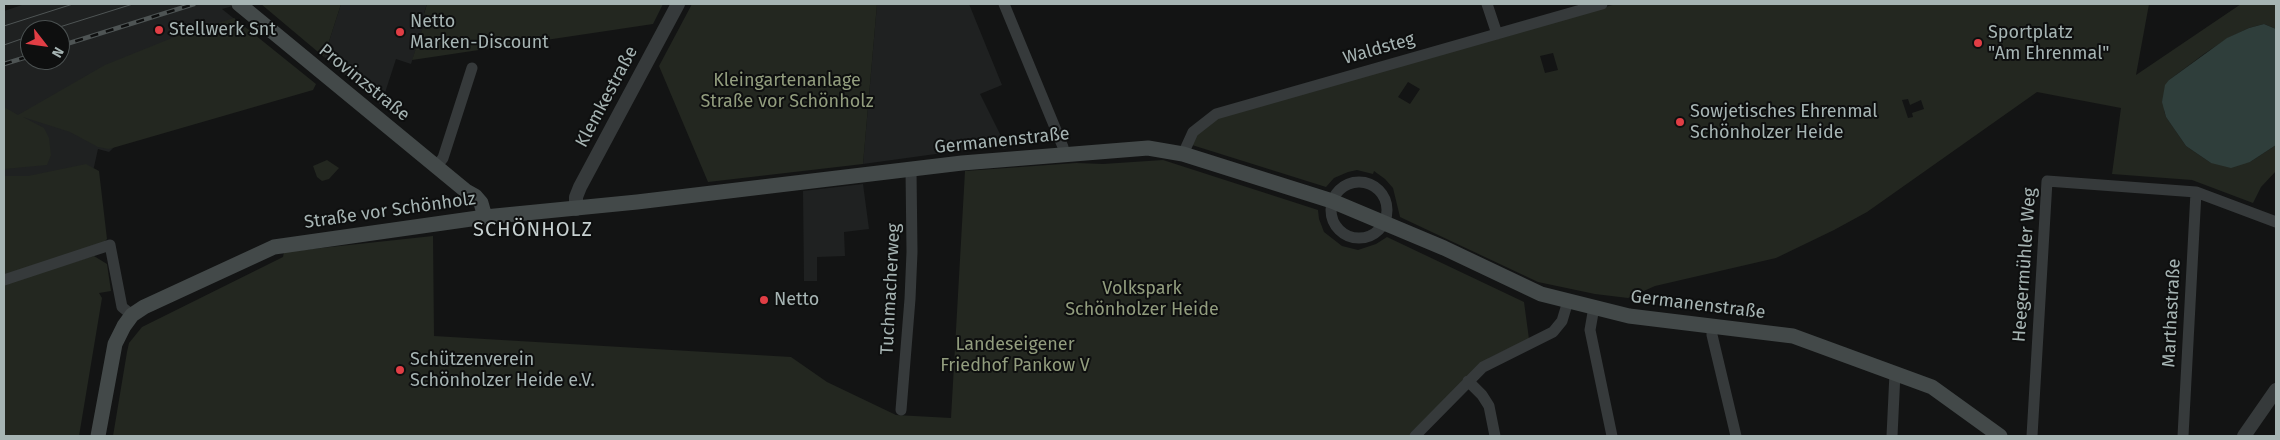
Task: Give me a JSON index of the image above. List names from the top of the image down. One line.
{"streets":{"main road":["Provinzstraße","Germanenstraße","Straße vor Schönholz"],"street":["Waldsteg","Klemkestraße","Heegermühler Weg","Tuchmacherweg","Marthastraße"]},"crossings":[["Waldsteg","Germanenstraße"],["Provinzstraße","Straße vor Schönholz"],["Klemkestraße","Straße vor Schönholz"],["Germanenstraße","Straße vor Schönholz"],["Germanenstraße","Tuchmacherweg"],["Heegermühler Weg","Marthastraße"]],"districts":["SCHÖNHOLZ"],"parks":["Kleingartenanlage Straße vor Schönholz","Volkspark Schönholzer Heide","Landeseigener Friedhof Pankow V"],"places":["Stellwerk Snt","Netto Marken-Discount","Sportplatz \"Am Ehrenmal\"","Sowjetisches Ehrenmal Schönholzer Heide","Netto","Schützenverein Schönholzer Heide e.V."],"north":"bottom right"}
